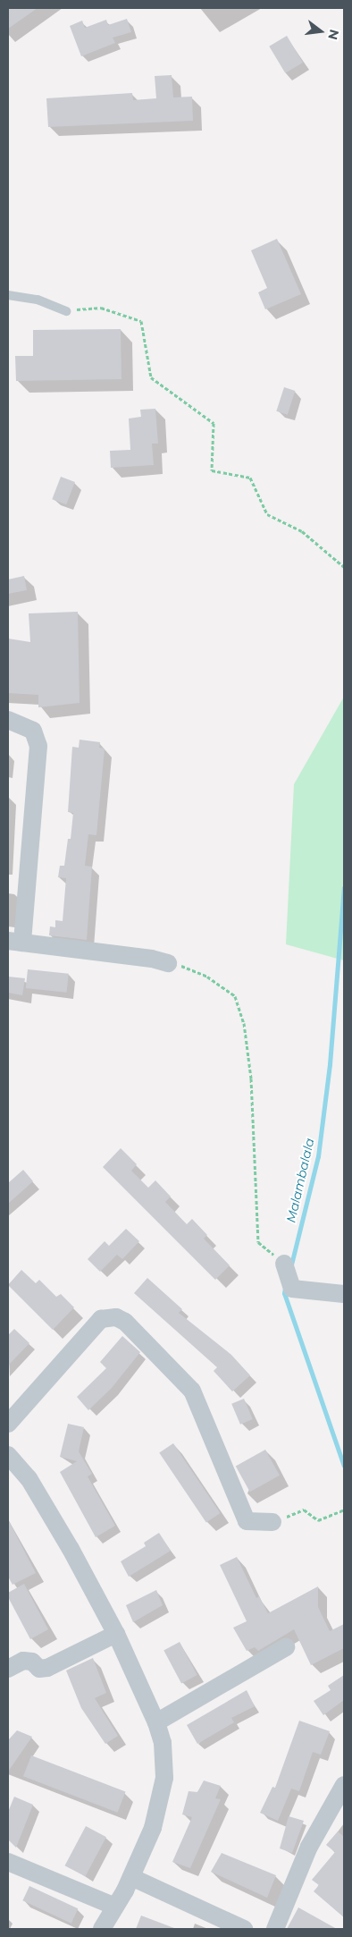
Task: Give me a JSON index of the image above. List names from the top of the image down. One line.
{"water":["Malambalala"],"north":"right"}
